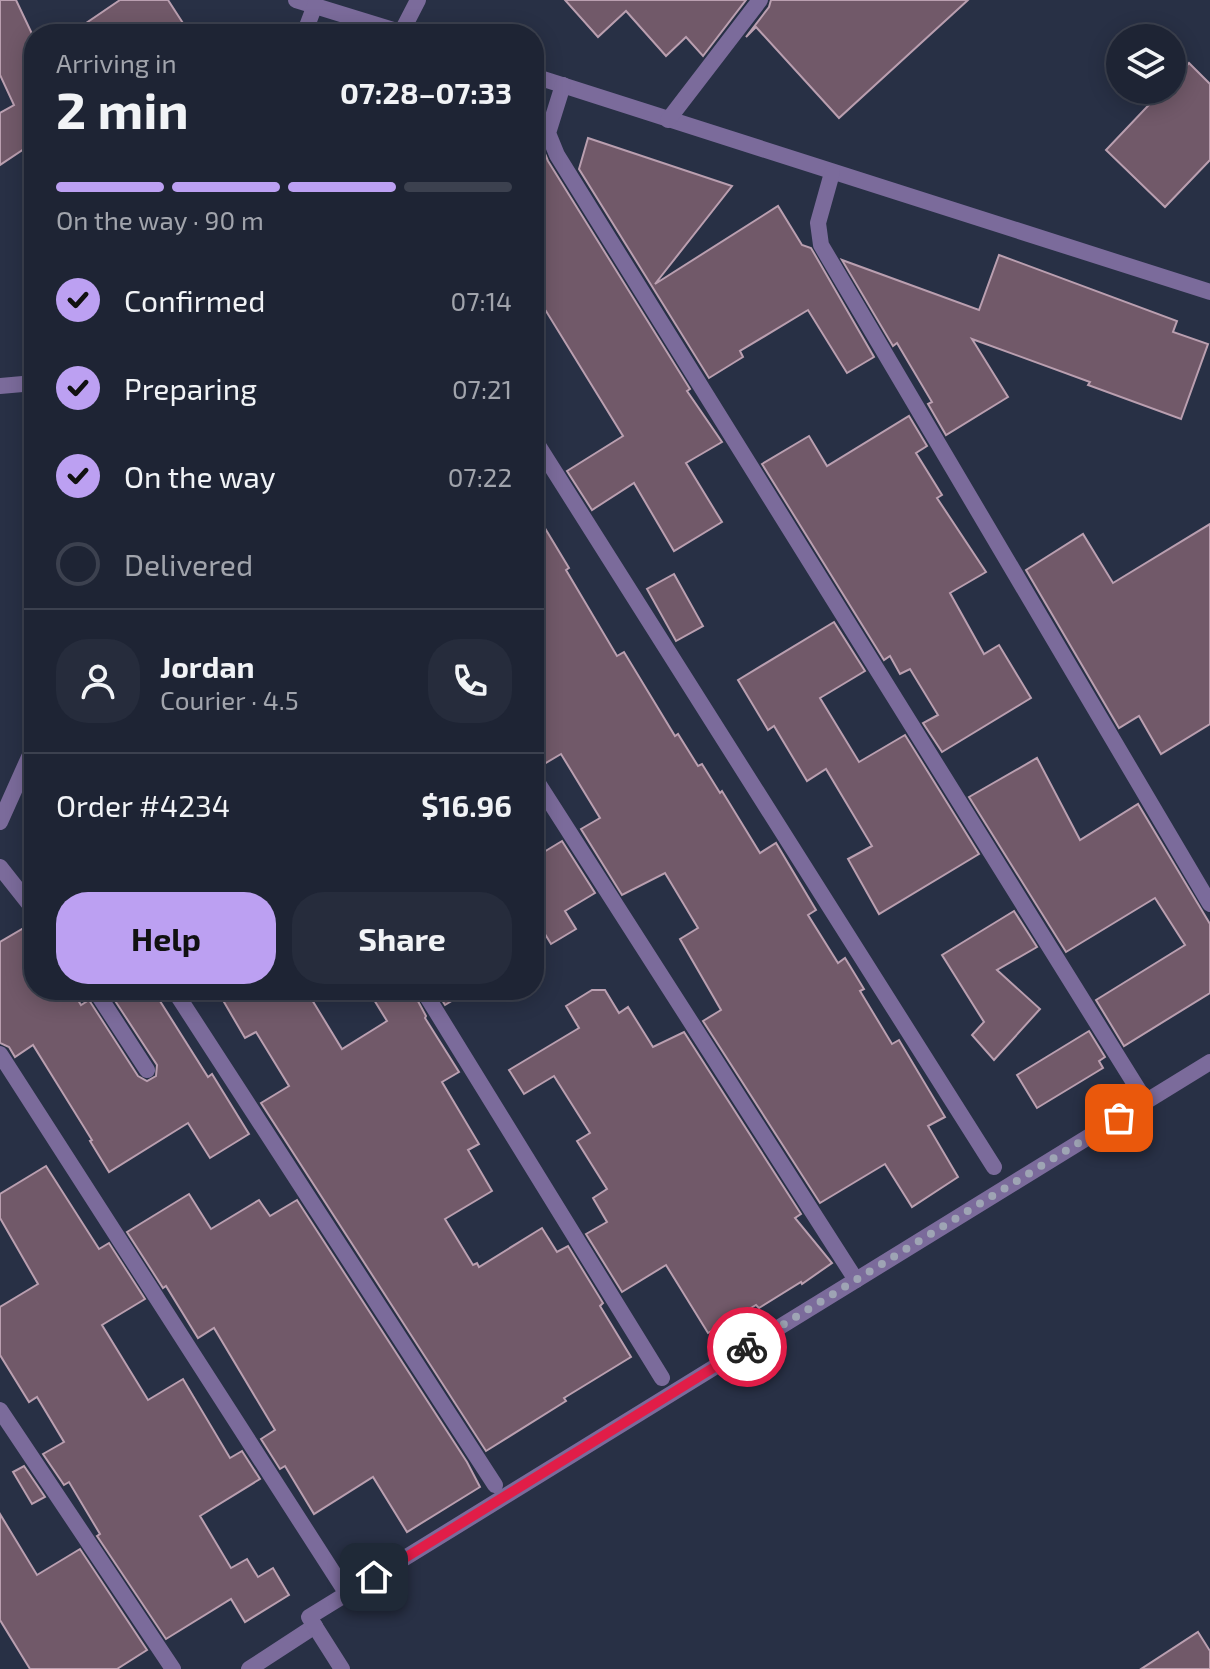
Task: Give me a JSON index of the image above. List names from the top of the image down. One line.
{"page":{"heading":["2 min","Arriving in","07:28–07:33"],"panel":["Jordan","Courier · 4.5","Order #4234","$16.96"],"bar":"On the way · 90 m","list":[["Confirmed","07:14"],["Preparing","07:21"],["On the way","07:22"],"Delivered"],"buttons":["Help","Share"]}}
